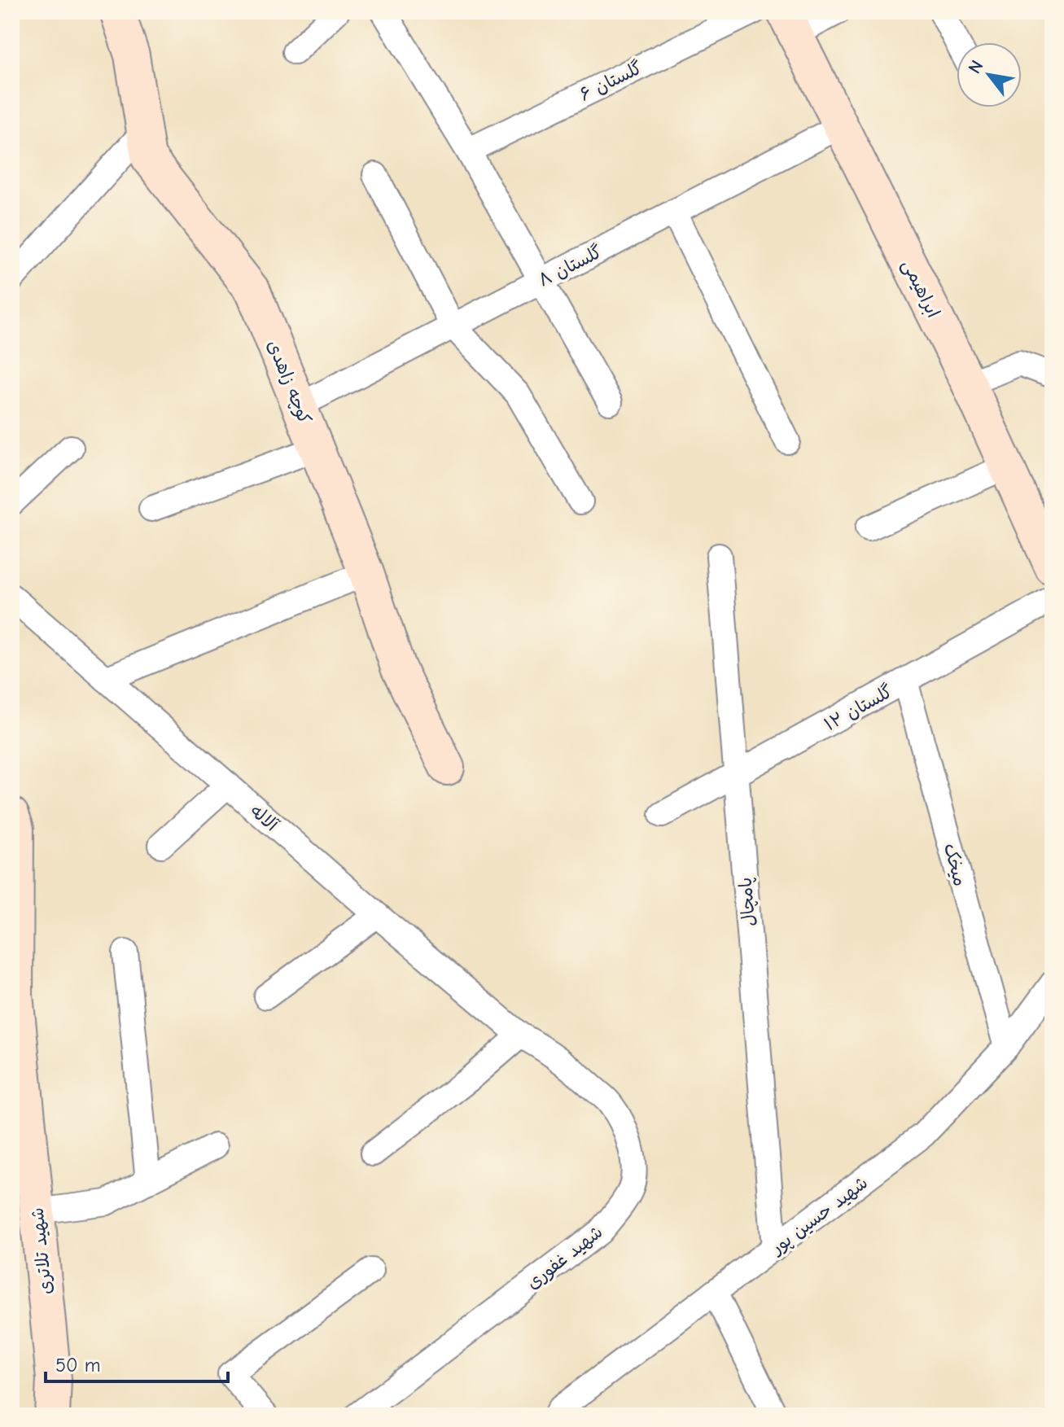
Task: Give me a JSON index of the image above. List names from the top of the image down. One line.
{"streets":{"street":["گلستان ۶","گلستان ۸","ابراهیمی","کوچه زاهدی","گلستان ۱۲","آلاله","میخک","پامچال","شهید حسین پور","شهید تلاتری","شهید غفوری"]},"crossings":[["گلستان ۸","ابراهیمی"],["گلستان ۸","کوچه زاهدی"],["گلستان ۱۲","میخک"],["گلستان ۱۲","پامچال"],["آلاله","شهید غفوری"],["میخک","شهید حسین پور"],["پامچال","شهید حسین پور"]],"scale_bar":"50 m","north":"top left"}
